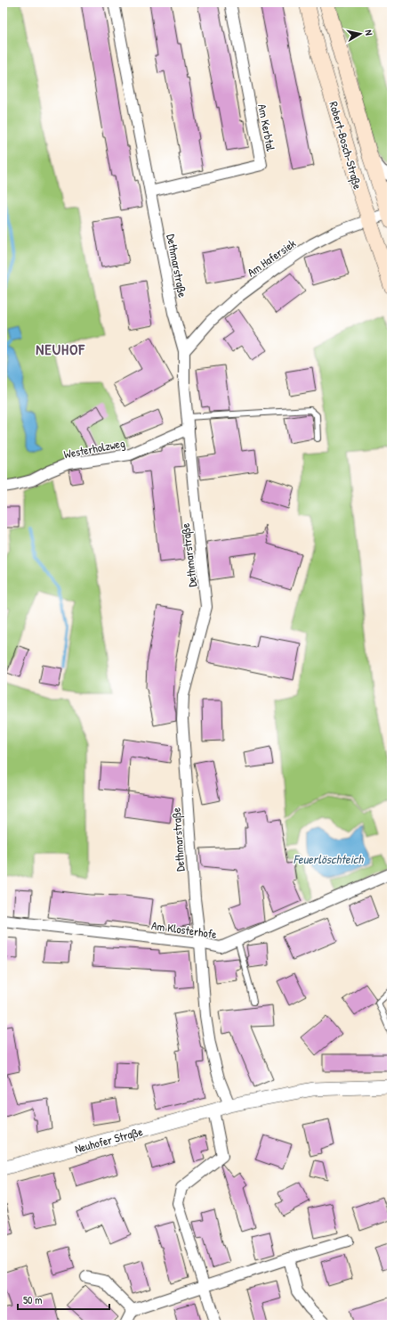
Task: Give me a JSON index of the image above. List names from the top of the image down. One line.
{"streets":{"main road":["Robert-Bosch-Straße"],"street":["Am Kerbtal","Am Hafersiek","Dethmarstraße","Westerholzweg","Am Klosterhofe","Neuhofer Straße"]},"crossings":[["Am Kerbtal","Dethmarstraße"],["Robert-Bosch-Straße","Am Hafersiek"],["Am Hafersiek","Dethmarstraße"],["Dethmarstraße","Westerholzweg"],["Dethmarstraße","Am Klosterhofe"],["Dethmarstraße","Neuhofer Straße"]],"districts":["NEUHOF"],"water":["Feuerlöschteich"],"scale_bar":"50 m","north":"right"}
